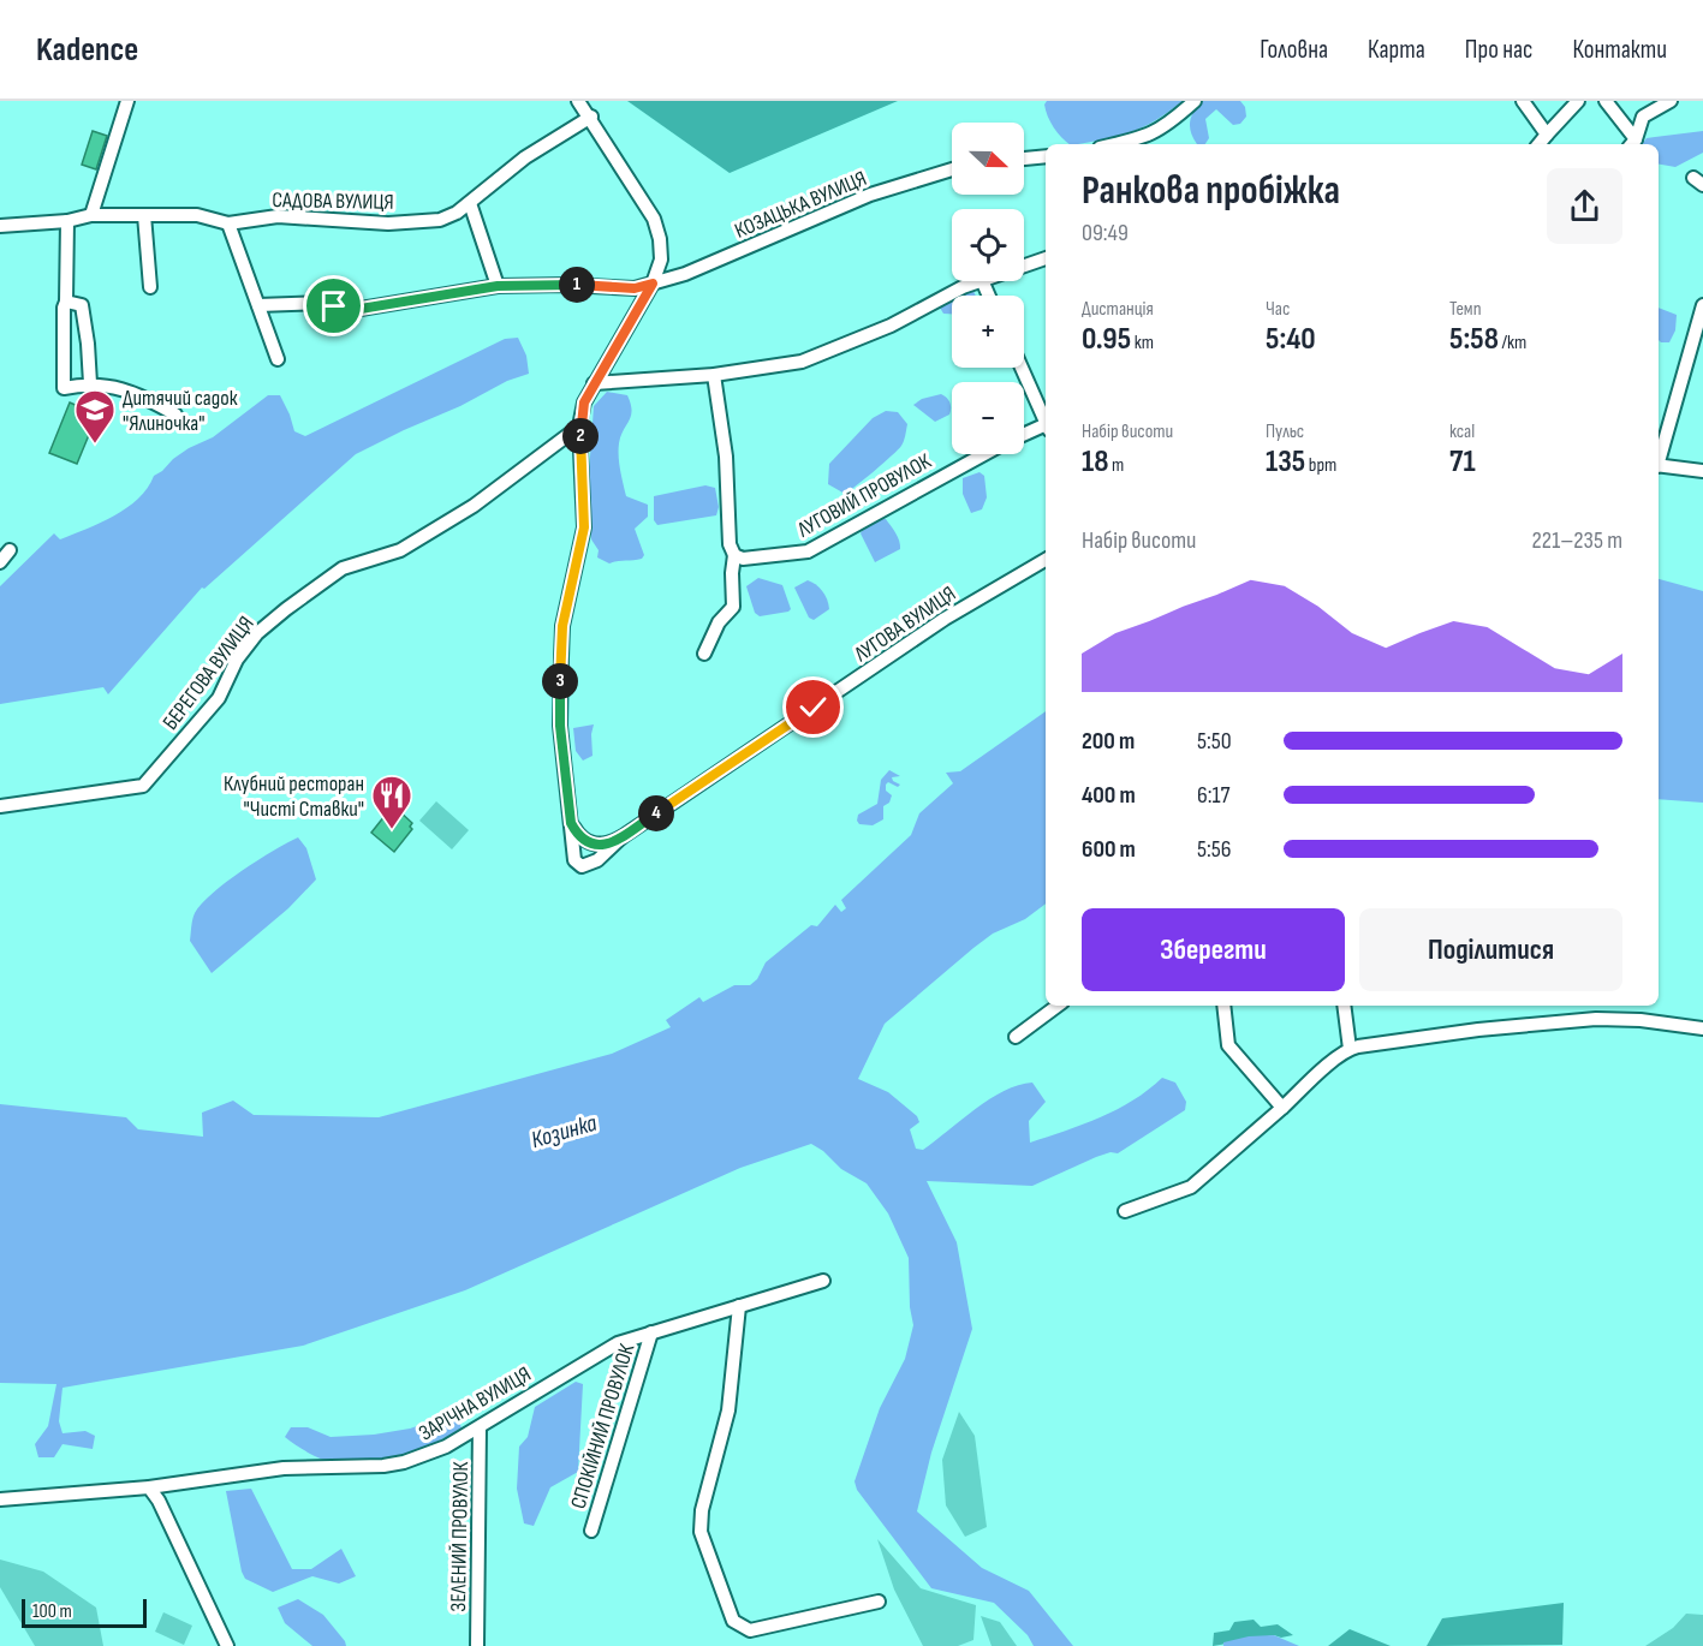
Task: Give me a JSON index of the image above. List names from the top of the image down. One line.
{"streets":{"street":["САДОВА ВУЛИЦЯ","КОЗАЦЬКА ВУЛИЦЯ","ЛУГОВИЙ ПРОВУЛОК","ЛУГОВА ВУЛИЦЯ","БЕРЕГОВА ВУЛИЦЯ","ЗАРІЧНА ВУЛИЦЯ","СПОКІЙНИЙ ПРОВУЛОК","ЗЕЛЕНИЙ ПРОВУЛОК"]},"crossings":[["ЗАРІЧНА ВУЛИЦЯ","СПОКІЙНИЙ ПРОВУЛОК"],["ЗАРІЧНА ВУЛИЦЯ","ЗЕЛЕНИЙ ПРОВУЛОК"]],"water":["Козинка"],"places":{"school or university":["Дитячий садок \"Ялиночка\""],"restaurant":["Клубний ресторан \"Чисті Ставки\""]},"scale_bar":"100 m","north":"right","page":{"header":"Kadence","nav":["Головна","Карта","Про нас","Контакти"],"map_buttons":["+","−"],"heading":["Ранкова пробіжка","09:49"],"pins":["1","2","3","4"],"stats":[["Дистанція","0.95 km"],["Час","5:40"],["Темп","5:58 /km"],["Набір висоти","18 m"],["Пульс","135 bpm"],["kcal","71"]],"chart":["Набір висоти","221–235 m"],"list":[{"name":"200 m","note":"5:50"},{"name":"400 m","note":"6:17"},{"name":"600 m","note":"5:56"}],"buttons":["Зберегти","Поділитися"],"scale":"100 m"}}
